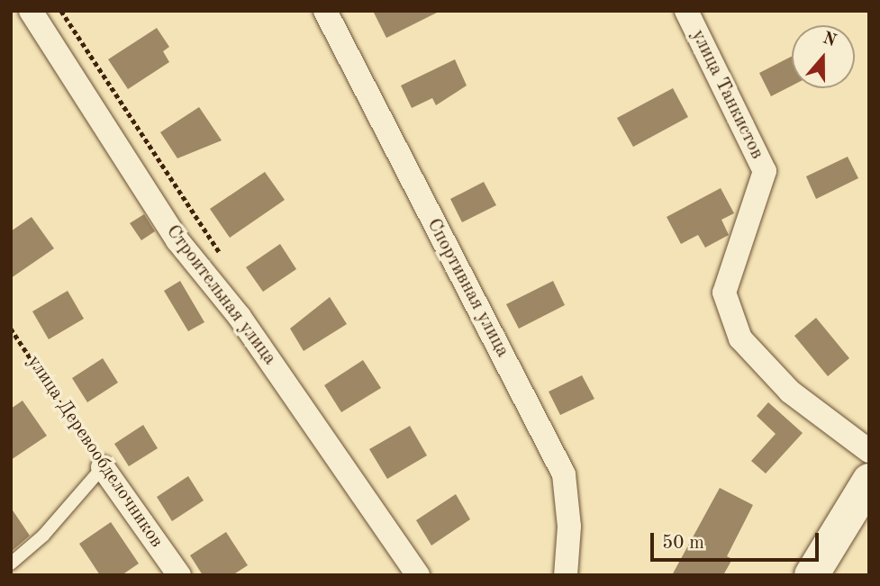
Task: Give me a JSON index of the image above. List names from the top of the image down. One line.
{"streets":{"street":["улица Танкистов","Спортивная улица","Строительная улица","улица Деревообделочников"]},"scale_bar":"50 m","north":"top"}
